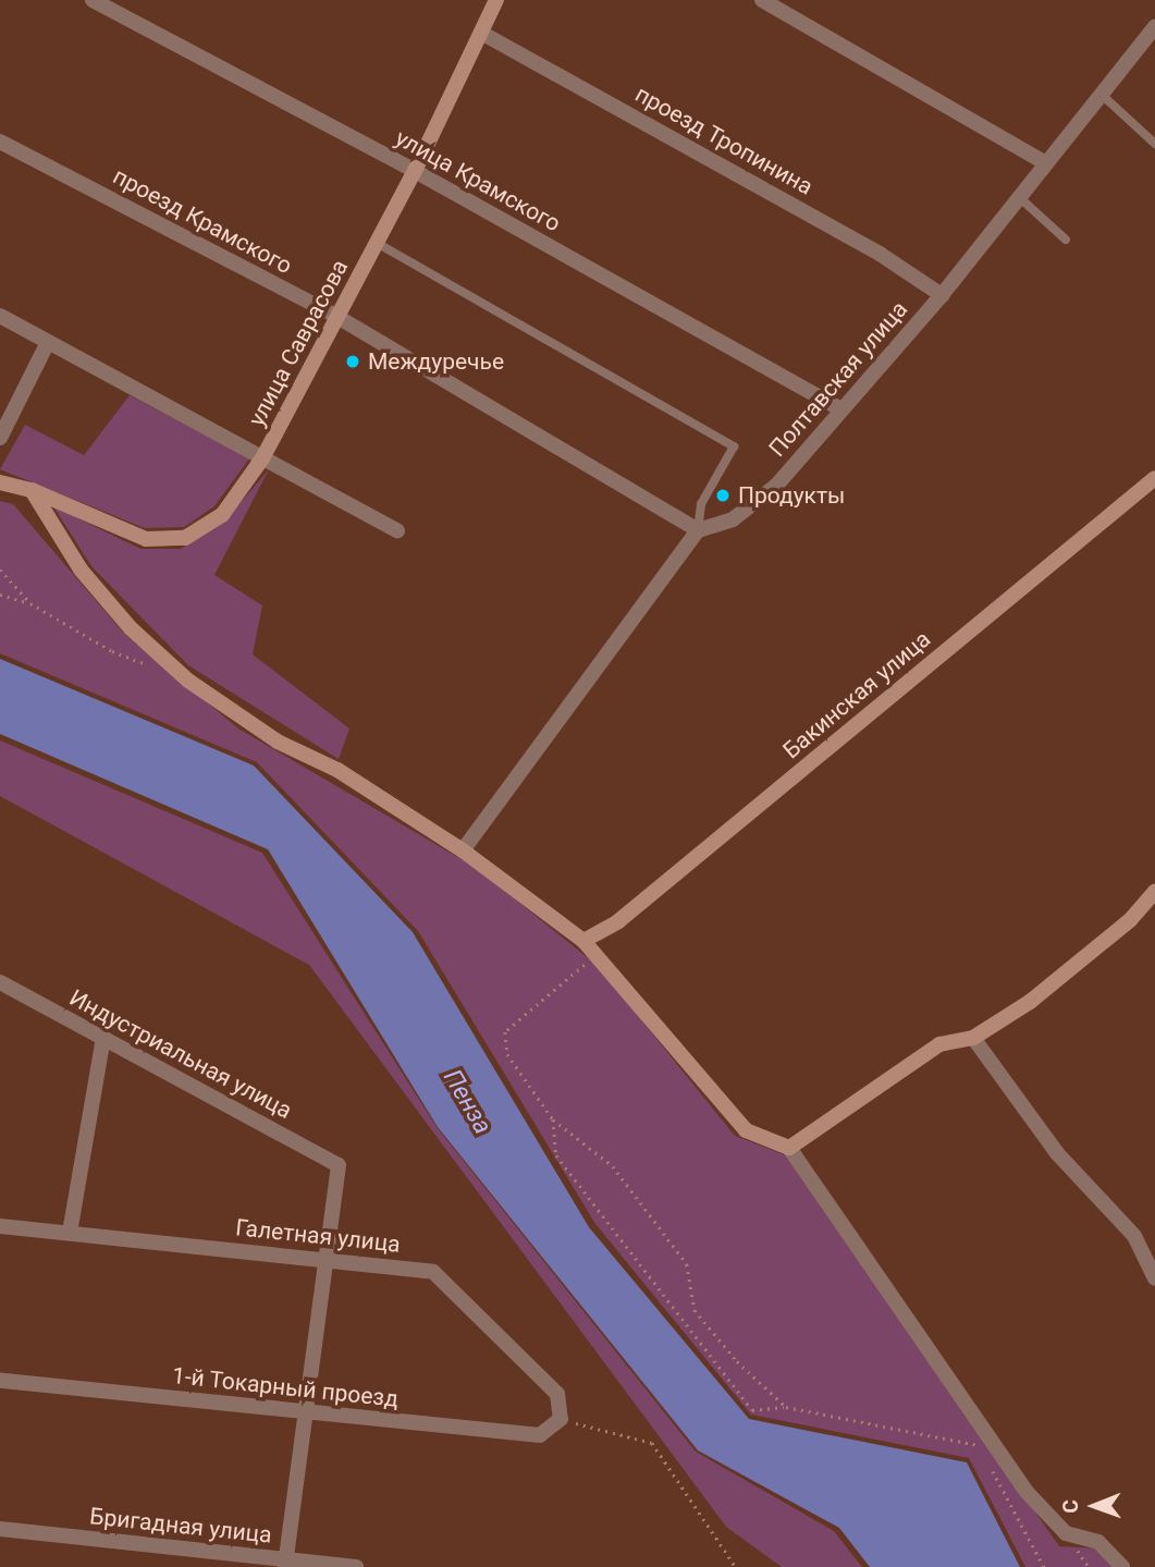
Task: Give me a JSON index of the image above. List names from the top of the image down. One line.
{"streets":{"street":["проезд Тропинина","улица Крамского","проезд Крамского","улица Саврасова","Полтавская улица","Бакинская улица","Индустриальная улица","Галетная улица","1-й Токарный проезд","Бригадная улица"]},"crossings":[["проезд Тропинина","улица Саврасова"],["проезд Тропинина","Полтавская улица"],["улица Крамского","улица Саврасова"],["улица Крамского","Полтавская улица"],["проезд Крамского","улица Саврасова"],["проезд Крамского","Полтавская улица"],["Индустриальная улица","Галетная улица"],["Галетная улица","1-й Токарный проезд"]],"water":["Пенза"],"places":["Междуречье","Продукты"],"north":"left"}
